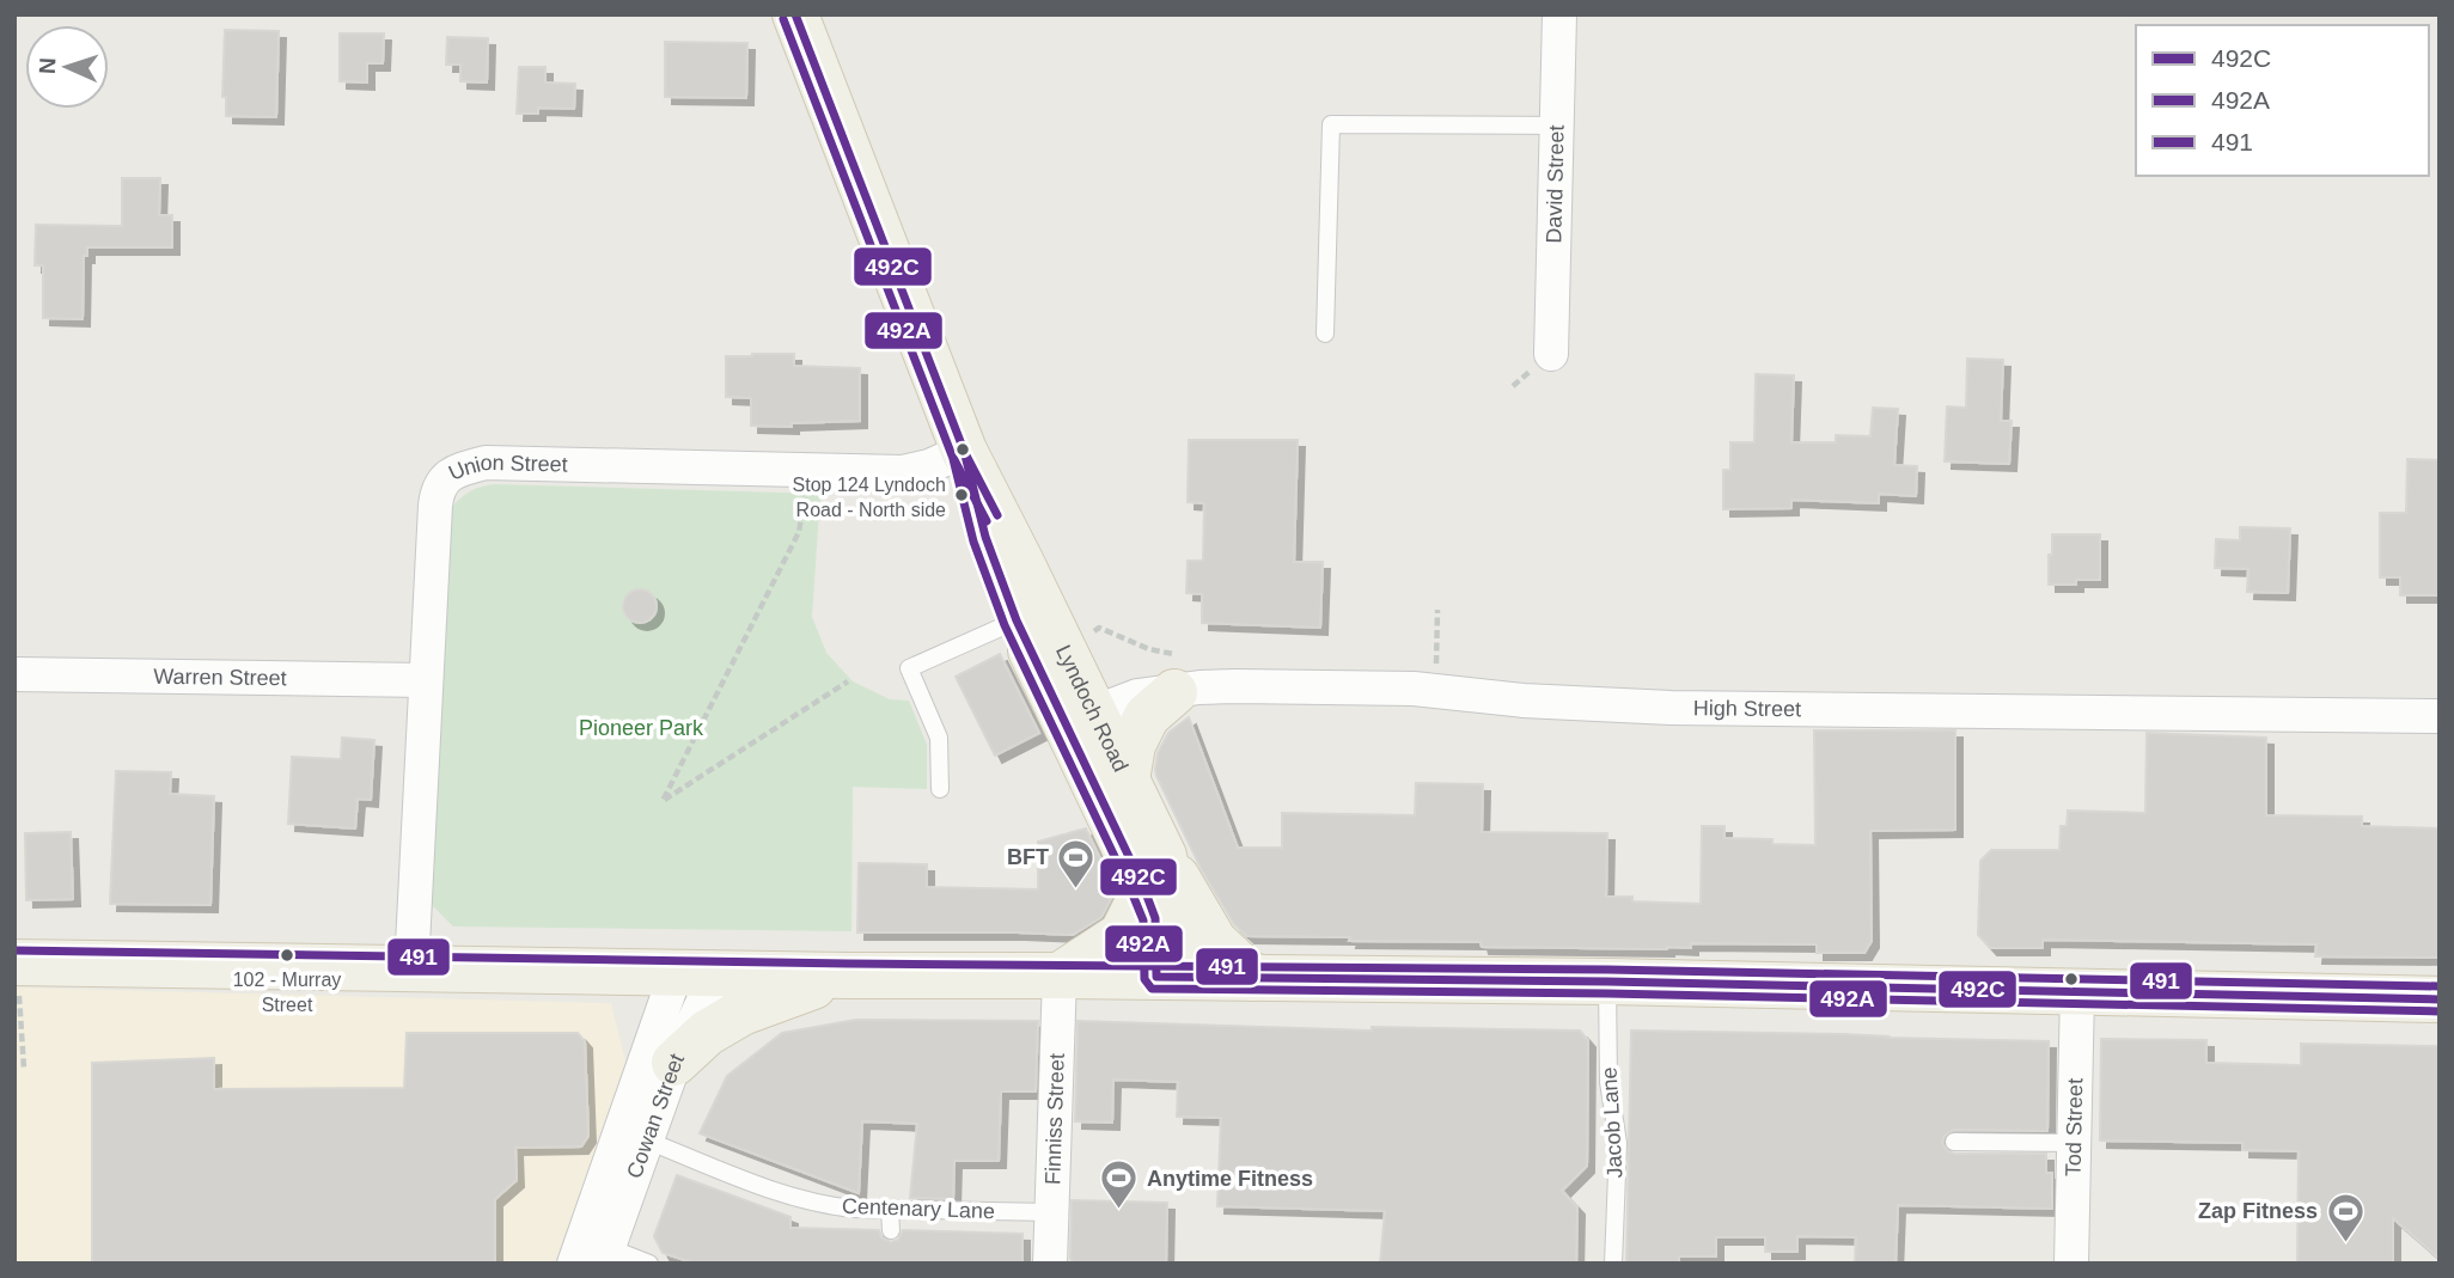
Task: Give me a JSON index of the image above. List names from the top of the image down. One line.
{"streets":{"main road":["Lyndoch Road"],"street":["David Street","Union Street","Warren Street","High Street","Cowan Street","Finniss Street","Tod Street"],"lane":["Jacob Lane","Centenary Lane"]},"crossings":[["Union Street","Warren Street"],["Union Street","Lyndoch Road"],["Lyndoch Road","High Street"],["Cowan Street","Centenary Lane"],["Finniss Street","Centenary Lane"]],"parks":["Pioneer Park"],"places":{"other":["Stop 124 Lyndoch Road - North side","102 - Murray Street"],"sports":["BFT","Anytime Fitness","Zap Fitness"]},"lines":["transit line 492C","transit line 492A","transit line 491"],"legend":["492C","492A","491"],"north":"left"}
